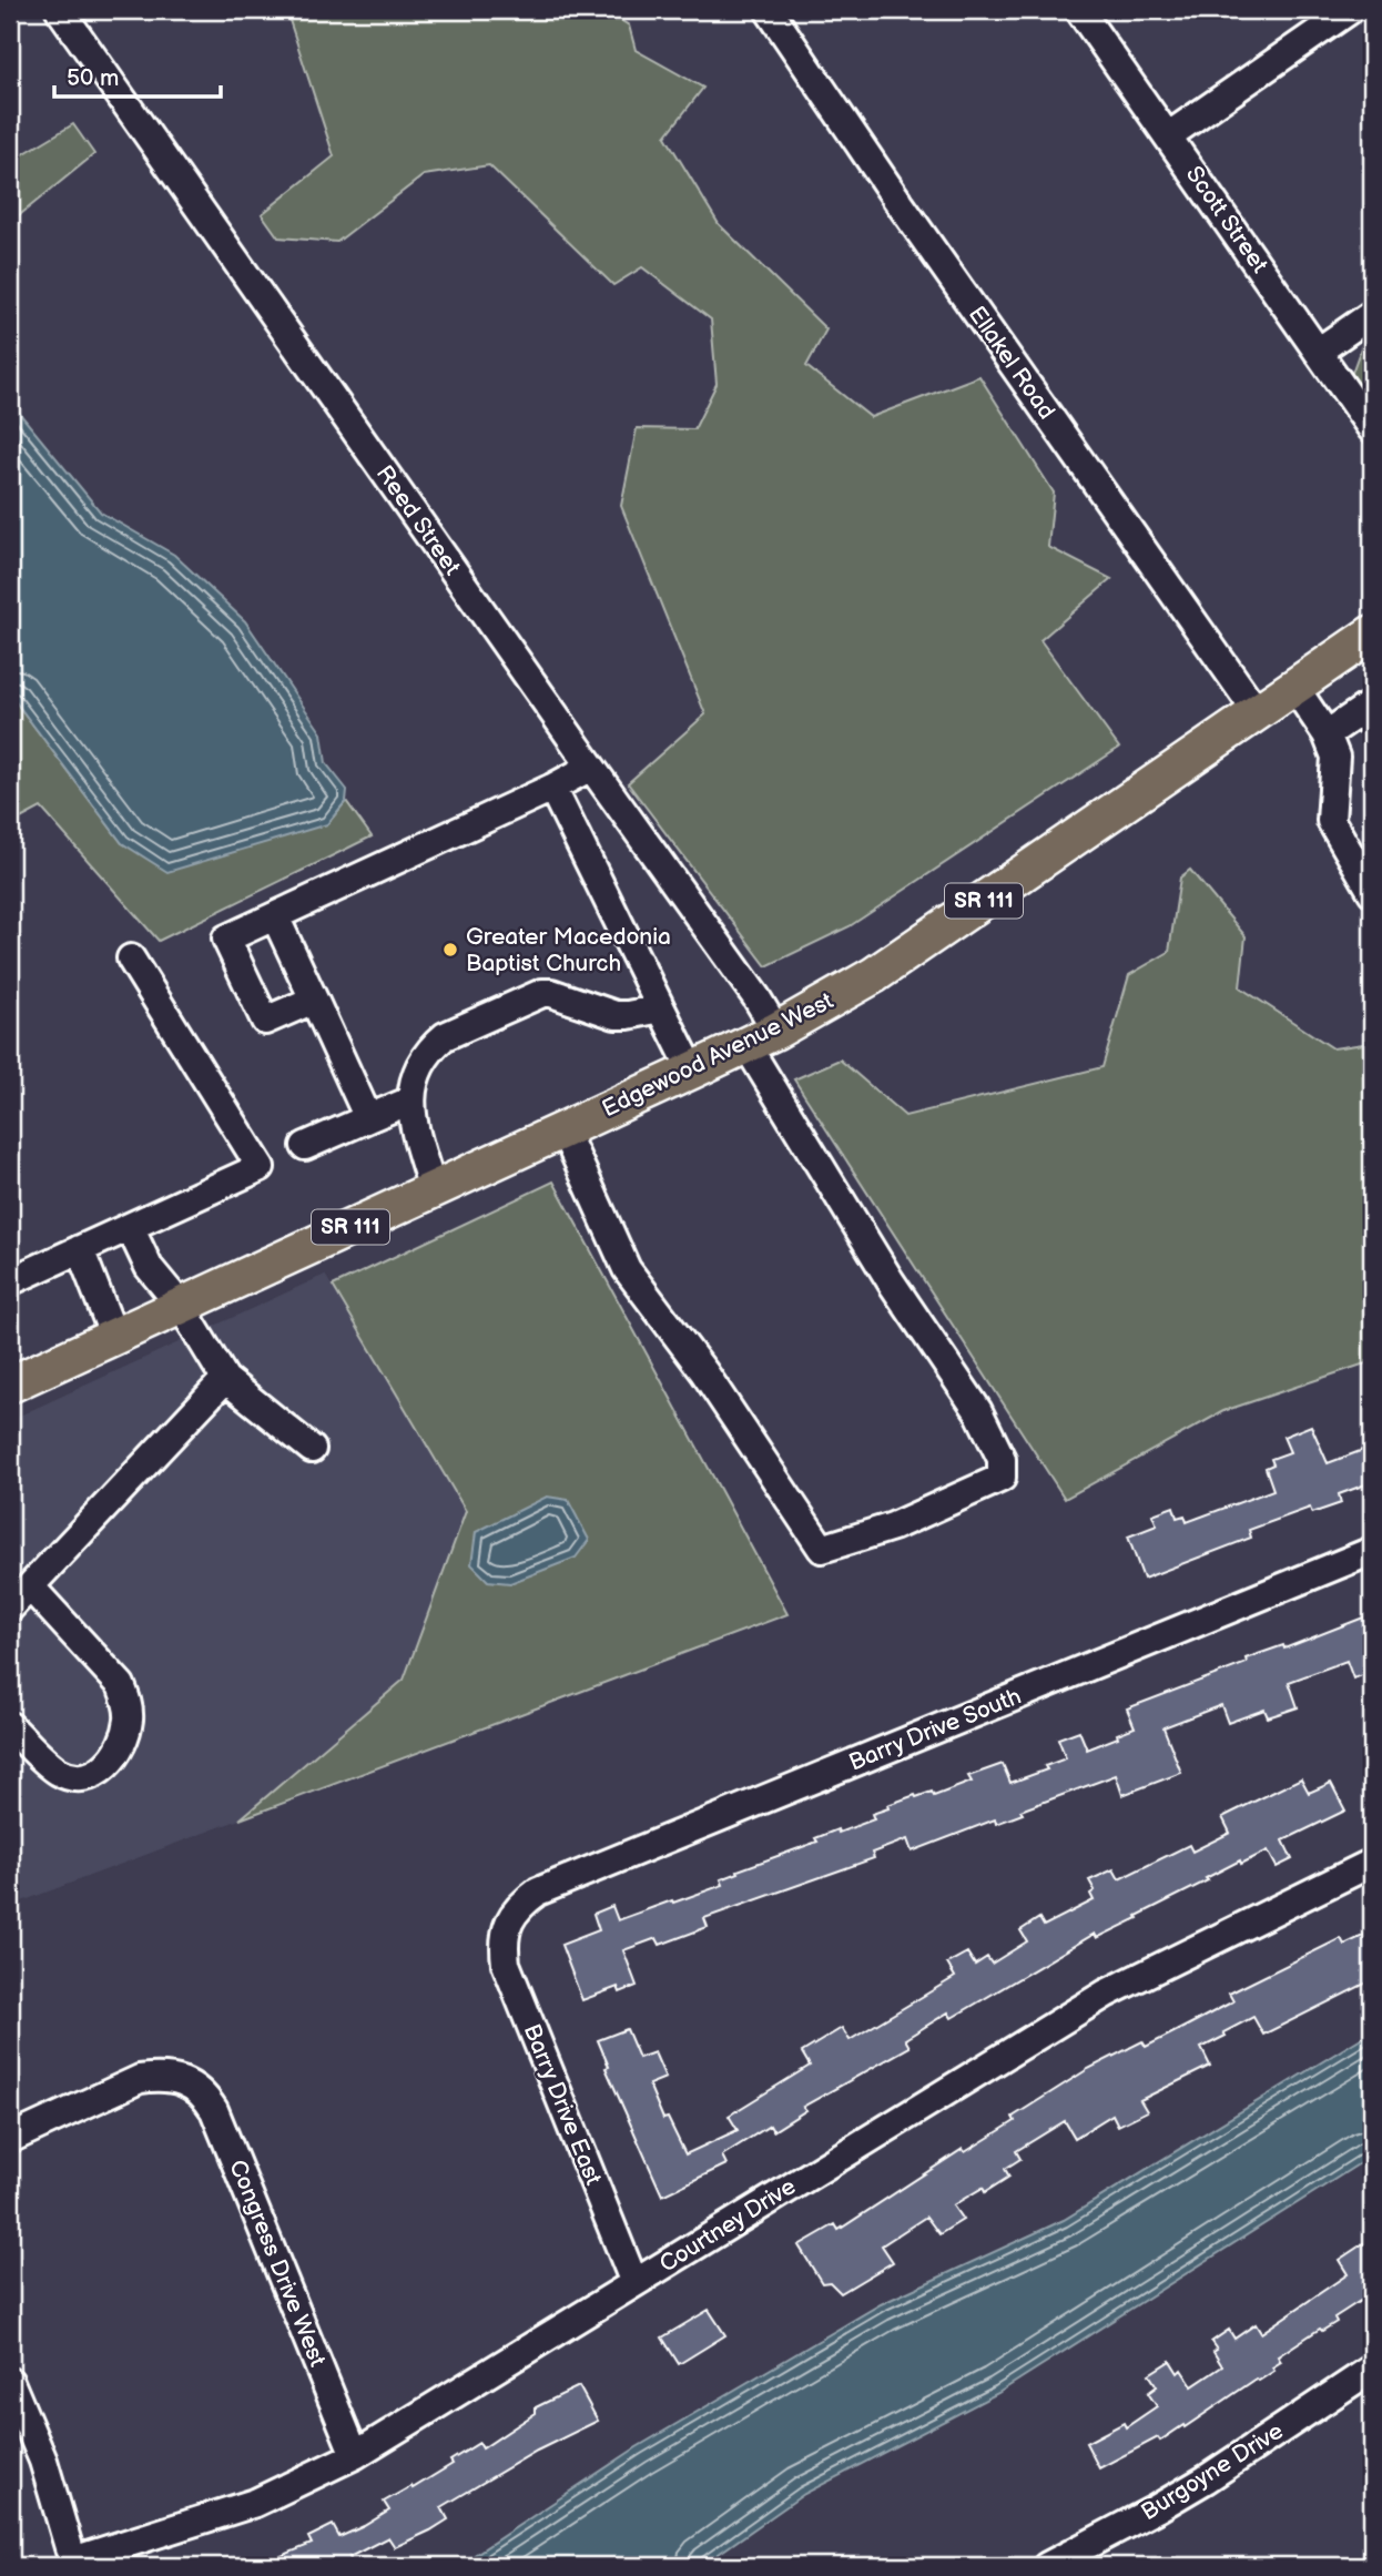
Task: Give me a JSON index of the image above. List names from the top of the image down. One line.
{"streets":{"main road":["SR 111","Edgewood Avenue West"],"street":["Scott Street","Ellakel Road","Reed Street","Barry Drive South","Barry Drive East","Courtney Drive","Congress Drive West","Burgoyne Drive"]},"crossings":[["Ellakel Road","Edgewood Avenue West"],["Reed Street","Edgewood Avenue West"],["Barry Drive South","Barry Drive East"],["Barry Drive East","Courtney Drive"],["Courtney Drive","Congress Drive West"]],"places":["Greater Macedonia Baptist Church"],"scale_bar":"50 m"}
